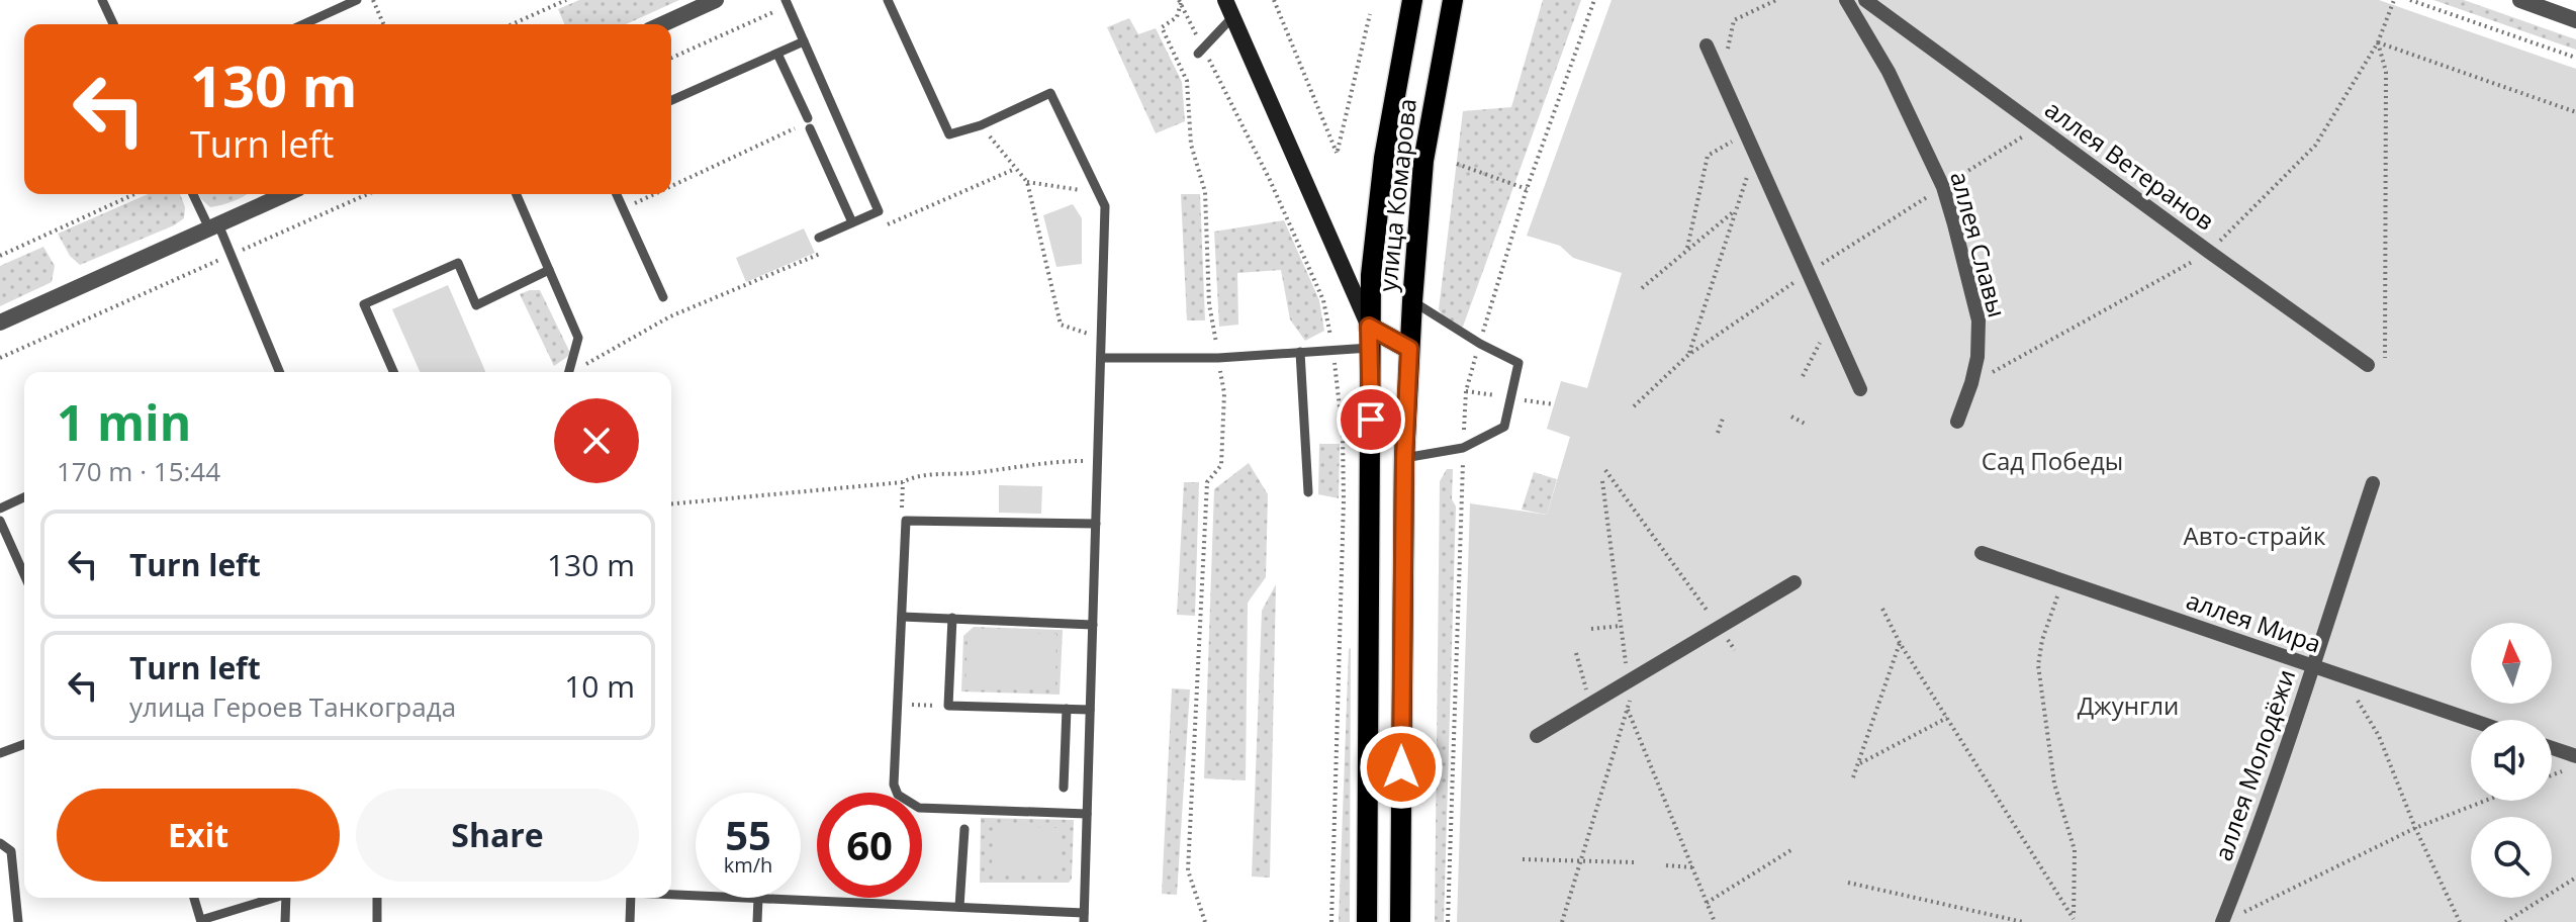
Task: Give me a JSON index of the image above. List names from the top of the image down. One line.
{"streets":{"main road":["улица Комарова"],"street":["аллея Ветеранов","аллея Славы","аллея Мира","аллея Молодёжи"]},"crossings":[["аллея Мира","аллея Молодёжи"]],"parks":["Сад Победы","Авто-страйк","Джунгли"],"north":"top","page":{"turn":["130 m","Turn left"],"heading":["1 min","170 m · 15:44"],"list":[{"name":"Turn left","value":"130 m"},{"name":"Turn left","note":"улица Героев Танкограда","value":"10 m"}],"buttons":["Exit","Share"],"speed":"55 km/h","limit":"60"}}
